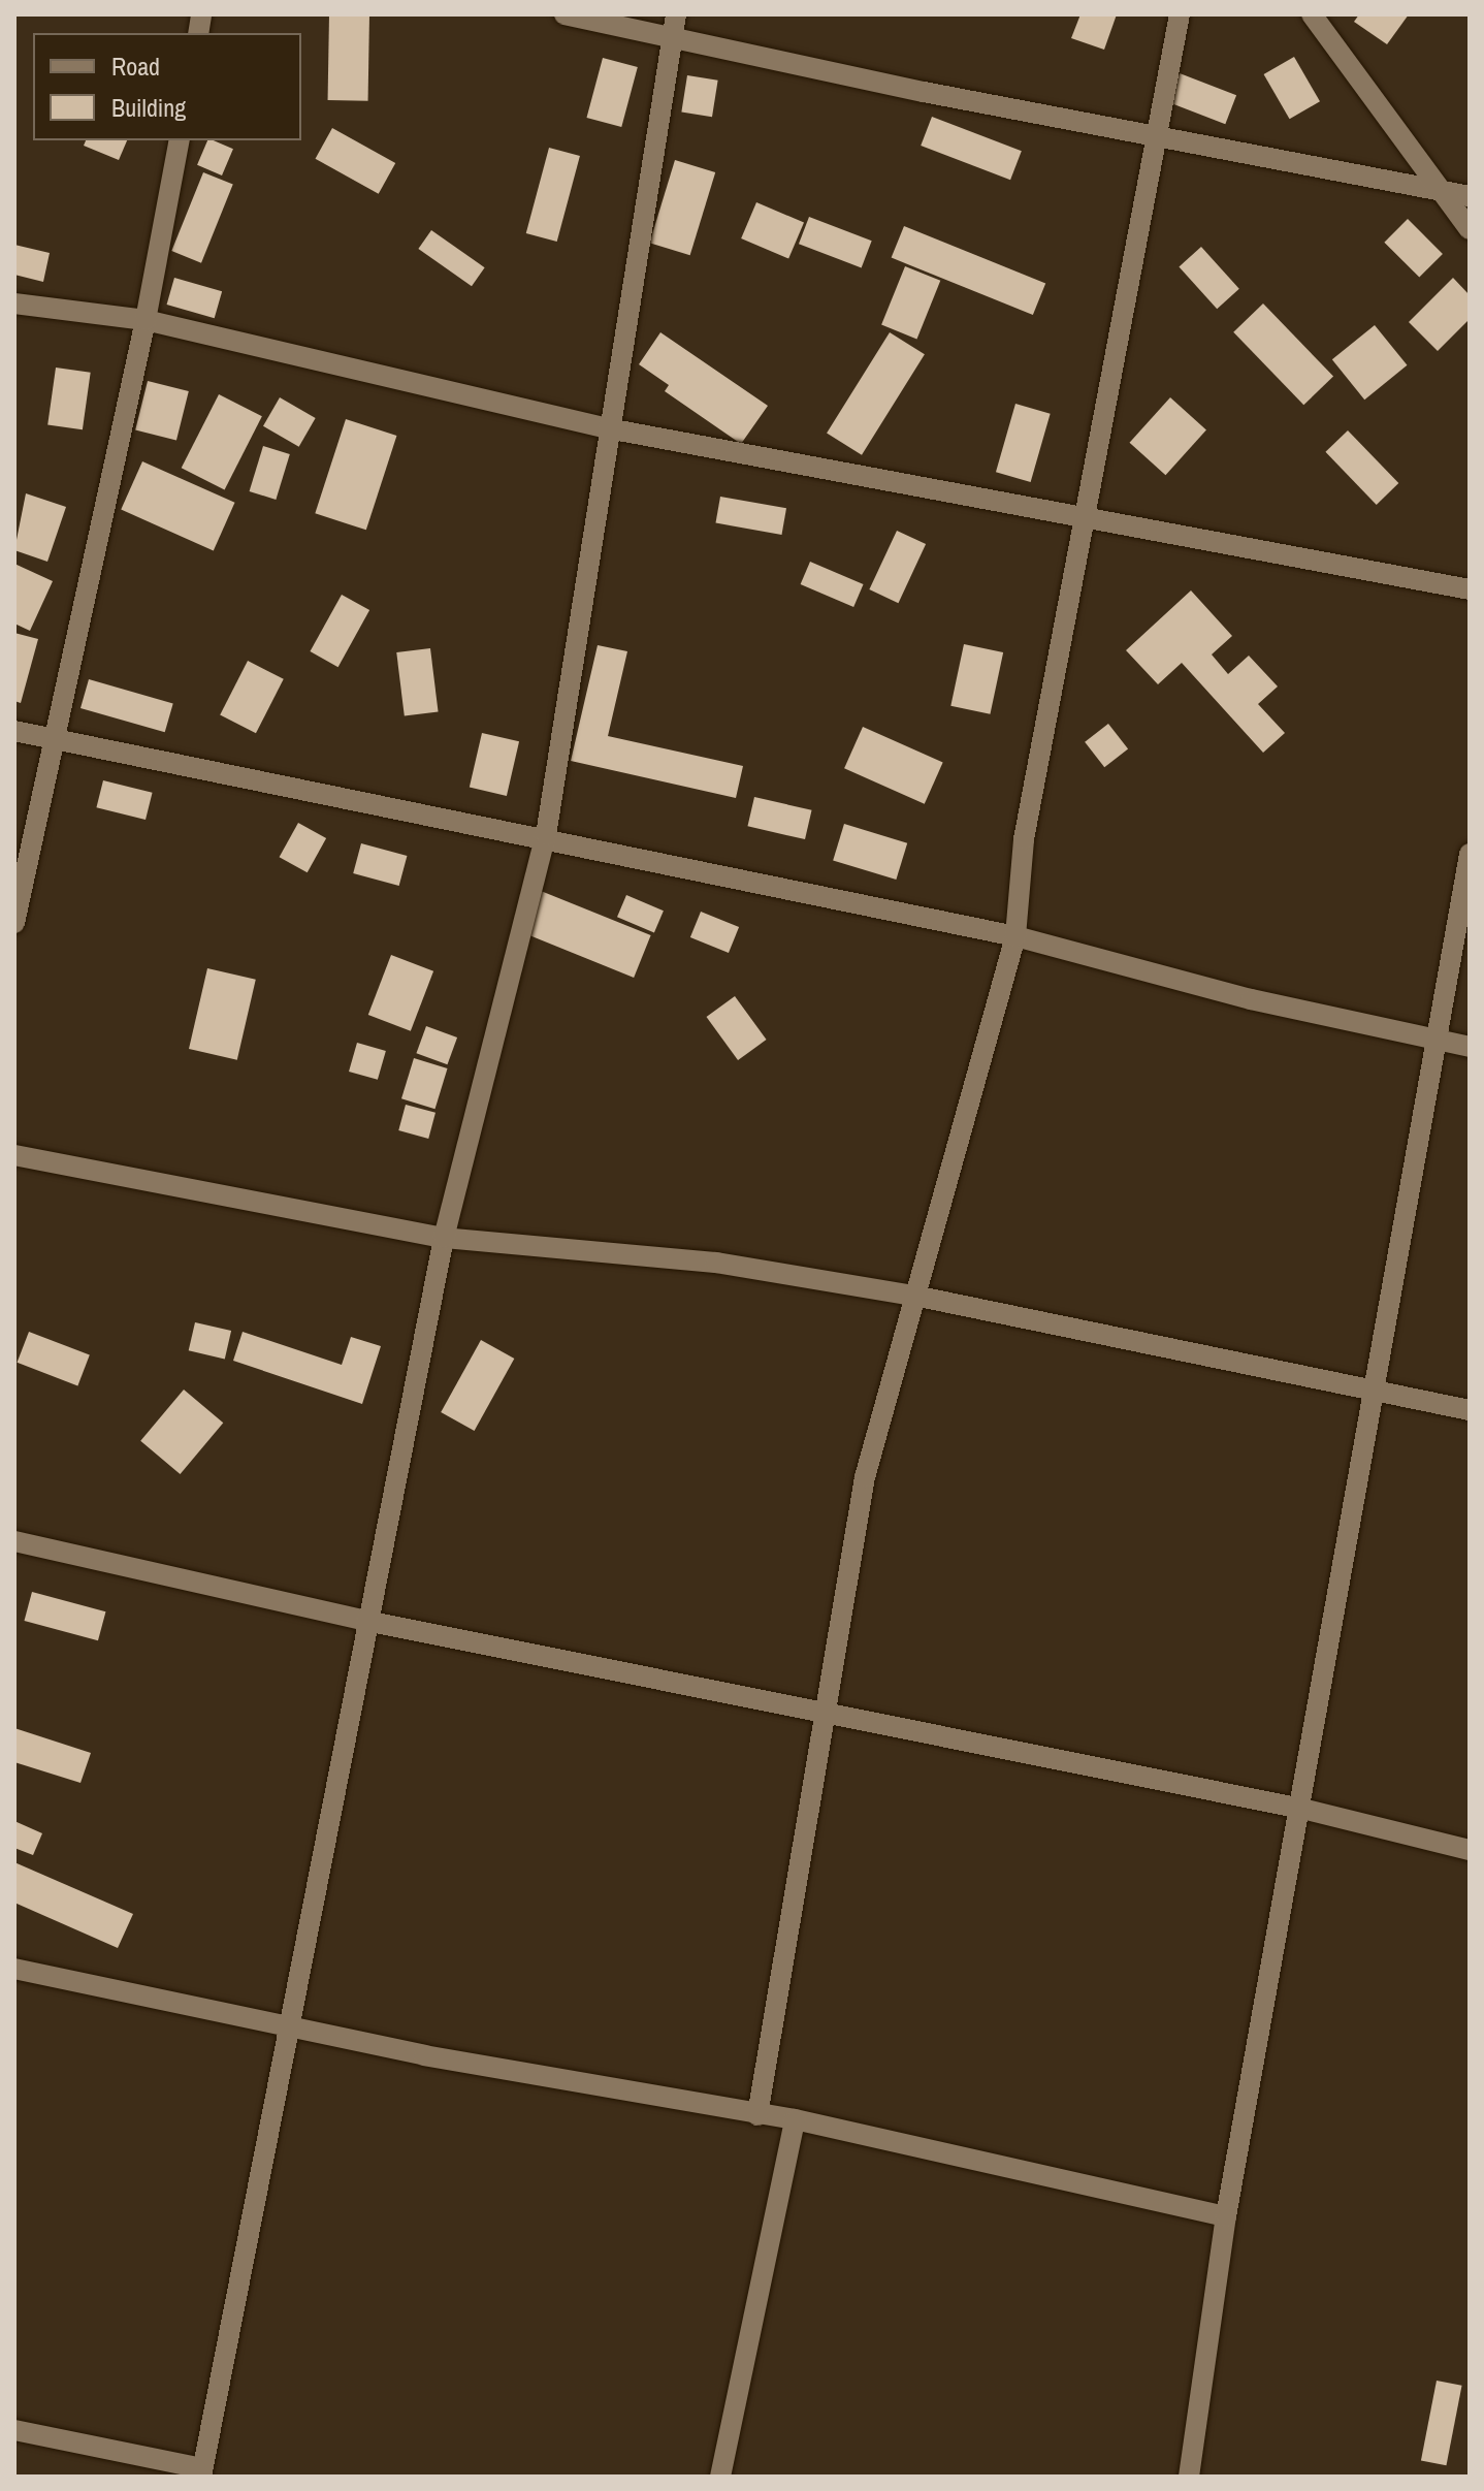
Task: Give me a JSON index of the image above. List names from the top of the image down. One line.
{"legend":["Road","Building"]}
